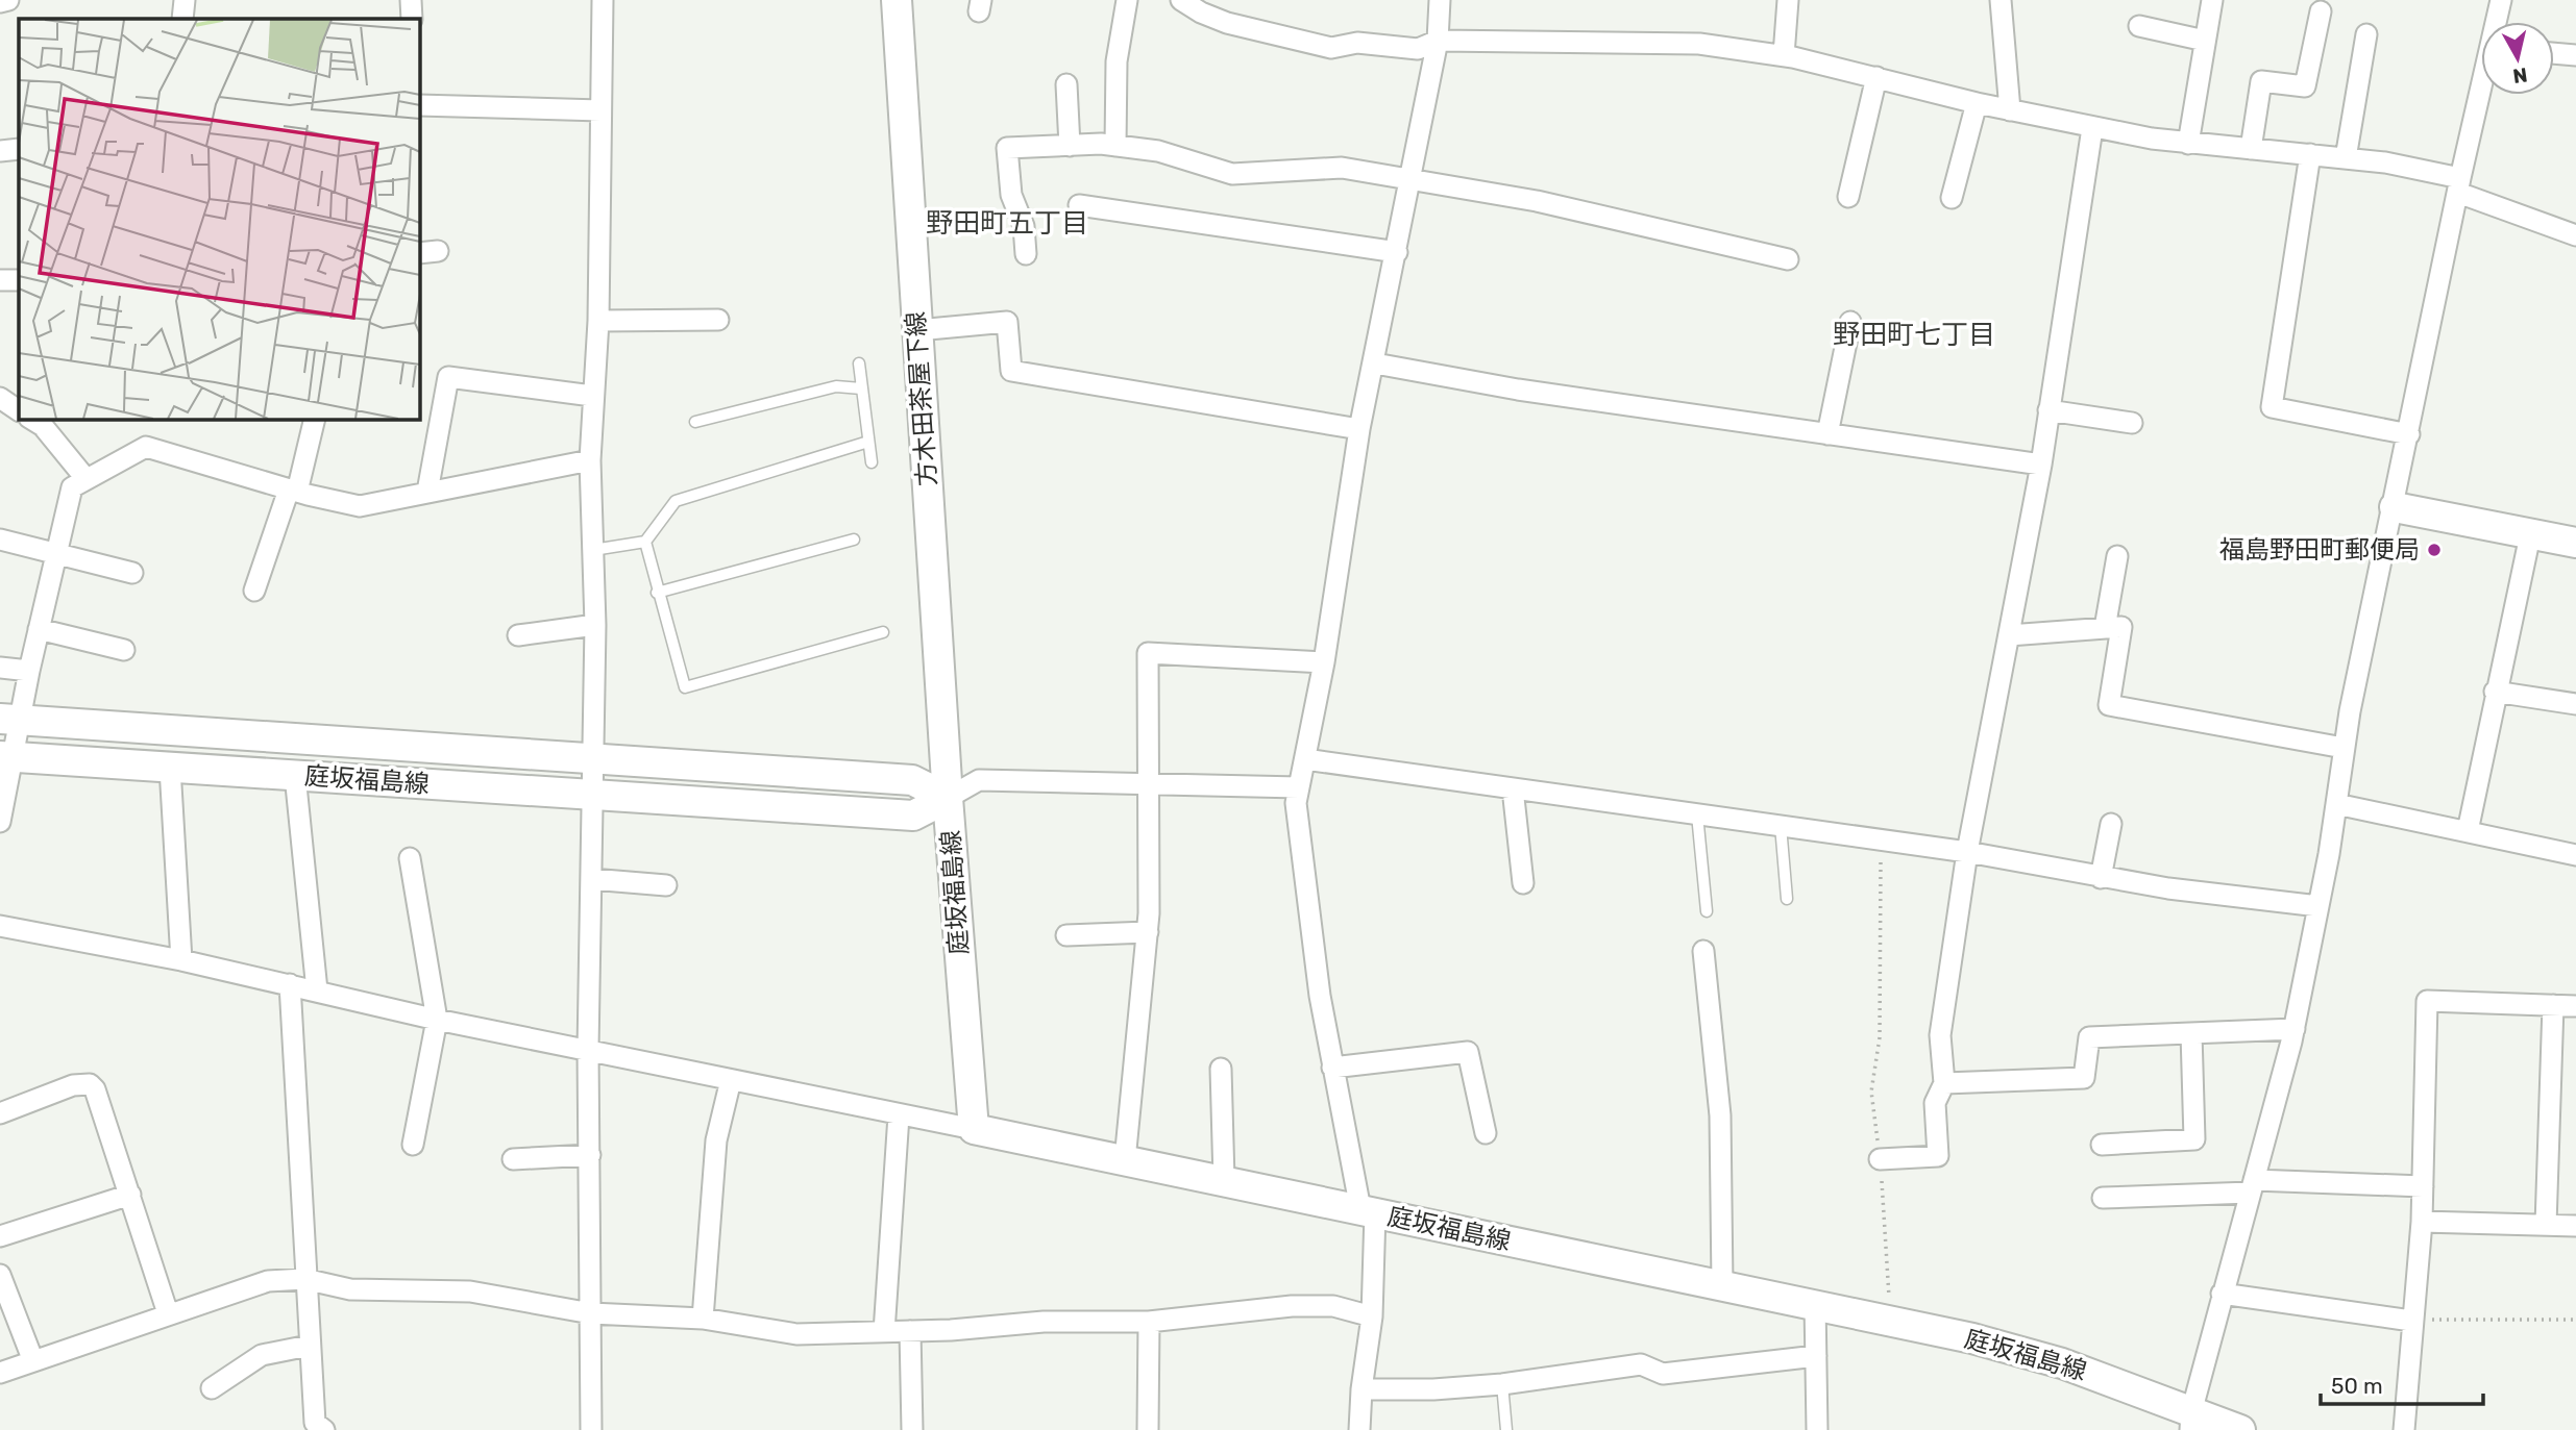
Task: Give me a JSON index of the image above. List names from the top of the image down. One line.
{"streets":{"main road":["方木田茶屋下線","庭坂福島線"]},"crossings":[["方木田茶屋下線","庭坂福島線"]],"districts":["野田町五丁目","野田町七丁目"],"places":["福島野田町郵便局"],"scale_bar":"50 m","north":"bottom"}
